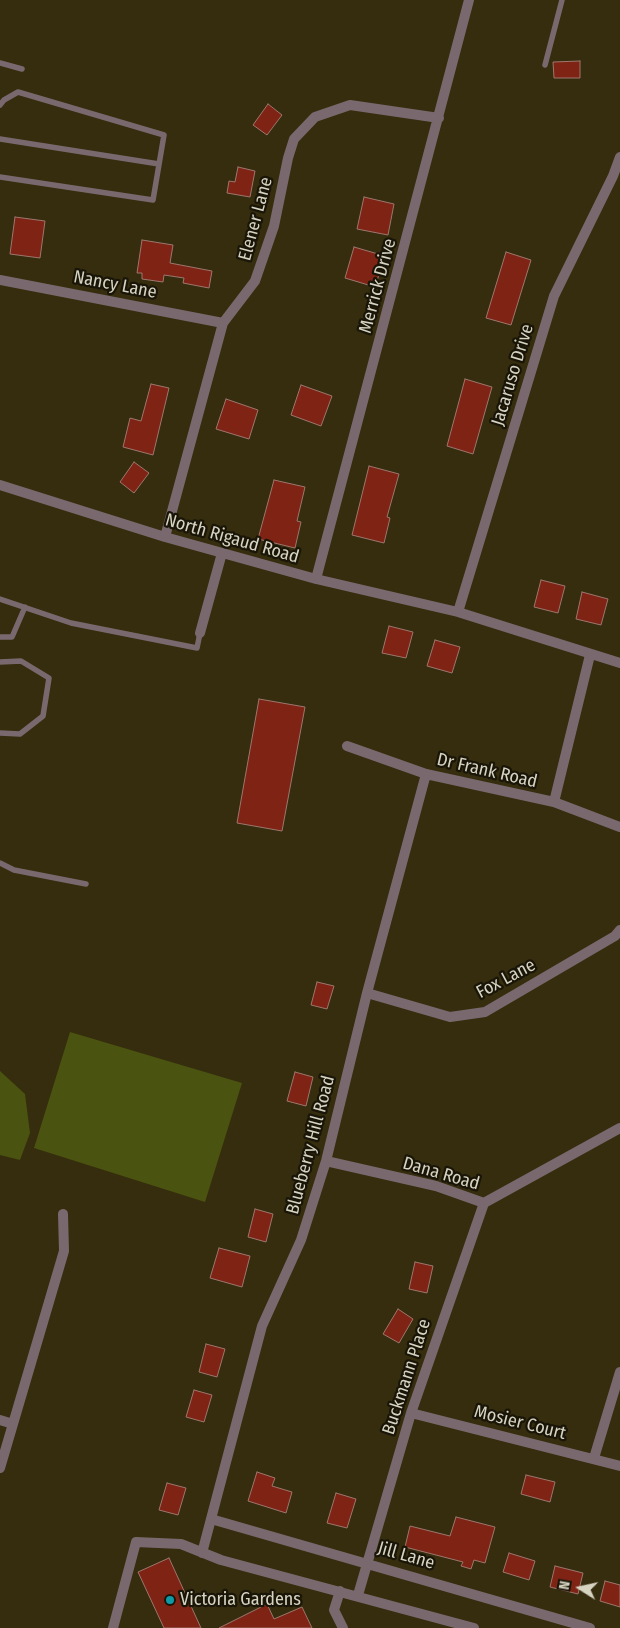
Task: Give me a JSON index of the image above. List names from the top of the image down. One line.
{"streets":{"street":["Elener Lane","Nancy Lane","Merrick Drive","Jacaruso Drive","North Rigaud Road","Dr Frank Road","Fox Lane","Blueberry Hill Road","Dana Road","Buckmann Place","Mosier Court","Jill Lane"]},"crossings":[["Elener Lane","Nancy Lane"],["Elener Lane","Merrick Drive"],["Elener Lane","North Rigaud Road"],["Merrick Drive","North Rigaud Road"],["Jacaruso Drive","North Rigaud Road"],["Dr Frank Road","Blueberry Hill Road"],["Fox Lane","Blueberry Hill Road"],["Blueberry Hill Road","Dana Road"],["Blueberry Hill Road","Jill Lane"],["Dana Road","Buckmann Place"],["Buckmann Place","Mosier Court"],["Buckmann Place","Jill Lane"]],"places":["Victoria Gardens"],"north":"left"}
